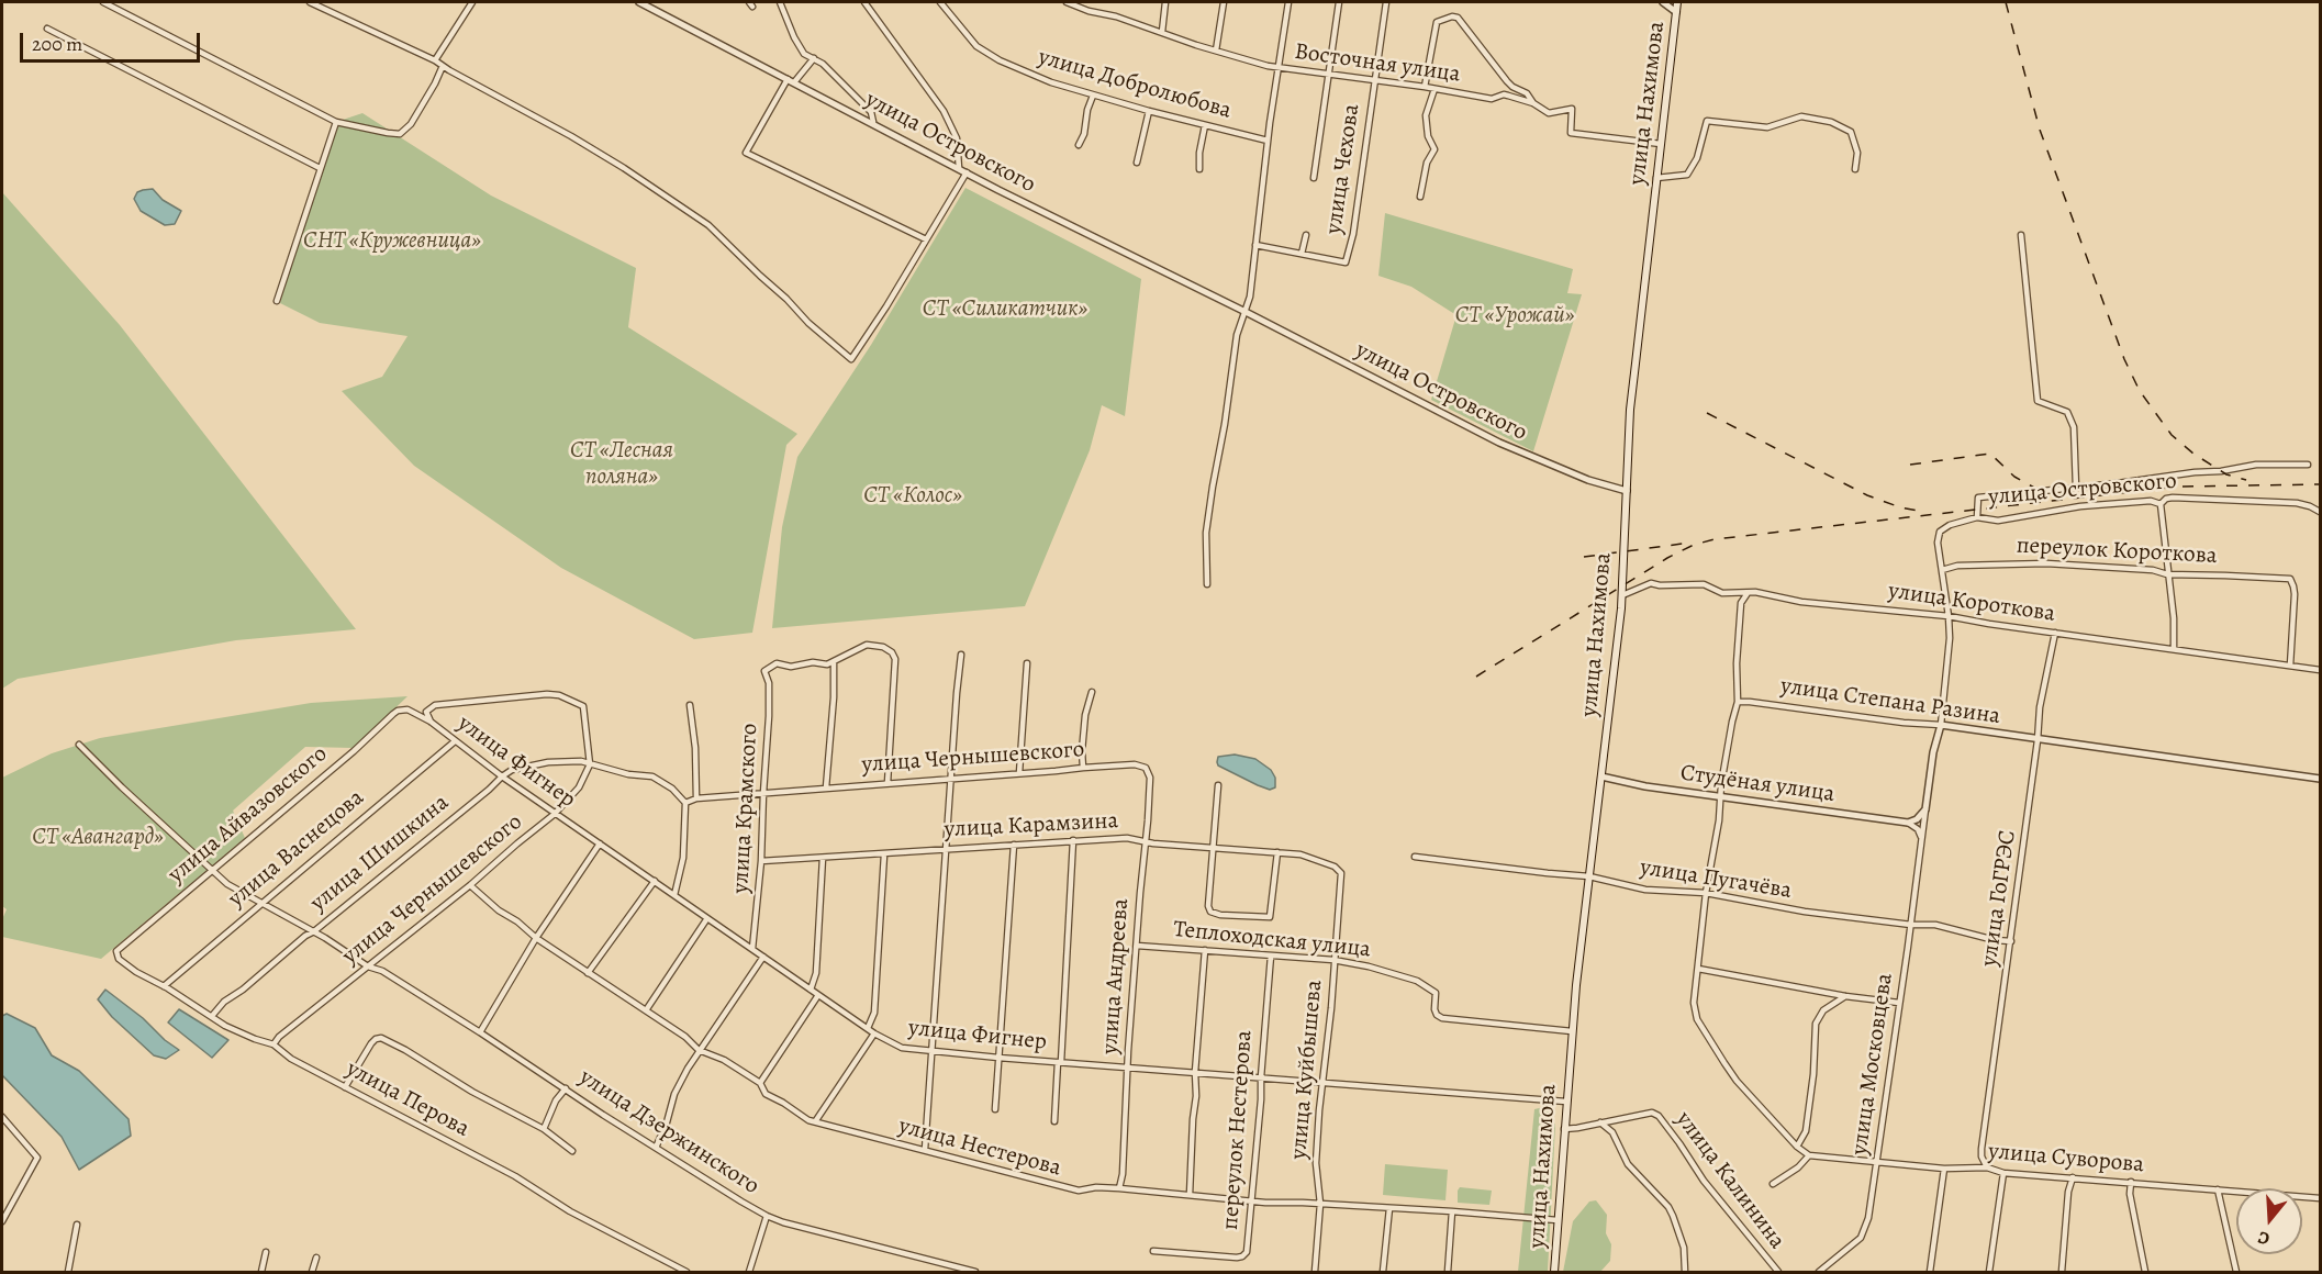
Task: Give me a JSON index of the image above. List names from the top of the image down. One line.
{"streets":{"main road":["улица Нахимова"],"street":["Восточная улица","улица Добролюбова","улица Островского","улица Чехова","переулок Короткова","улица Короткова","улица Степана Разина","улица Чернышевского","улица Фигнер","Студёная улица","улица Крамского","улица Айвазовского","улица Карамзина","улица Васнецова","улица Шишкина","улица Пугачёва","улица ГоГРЭС","Теплоходская улица","улица Андреева","улица Московцева","улица Куйбышева","улица Перова","переулок Нестерова","улица Дзержинского","улица Нестерова","улица Суворова","улица Калинина"]},"crossings":[["Восточная улица","улица Нахимова"],["Восточная улица","улица Чехова"],["улица Нахимова","улица Островского"],["улица Нахимова","улица Короткова"],["улица Нахимова","улица Фигнер"],["улица Нахимова","Студёная улица"],["улица Нахимова","улица Пугачёва"],["улица Нахимова","Теплоходская улица"],["улица Нахимова","улица Нестерова"],["улица Островского","улица Московцева"],["переулок Короткова","улица Короткова"],["переулок Короткова","улица Московцева"],["улица Короткова","улица ГоГРЭС"],["улица Короткова","улица Московцева"],["улица Степана Разина","улица ГоГРЭС"],["улица Степана Разина","улица Московцева"],["улица Чернышевского","улица Фигнер"],["улица Чернышевского","улица Крамского"],["улица Чернышевского","улица Шишкина"],["улица Чернышевского","улица Андреева"],["улица Чернышевского","улица Перова"],["улица Чернышевского","улица Дзержинского"],["улица Чернышевского","улица Нестерова"],["улица Фигнер","улица Крамского"],["улица Фигнер","улица Айвазовского"],["улица Фигнер","улица Васнецова"],["улица Фигнер","улица Шишкина"],["улица Фигнер","улица Андреева"],["улица Фигнер","улица Куйбышева"],["улица Фигнер","переулок Нестерова"],["улица Крамского","улица Карамзина"],["улица Айвазовского","улица Перова"],["улица Айвазовского","улица Дзержинского"],["улица Карамзина","улица Андреева"],["улица Карамзина","улица Куйбышева"],["улица Васнецова","улица Перова"],["улица Васнецова","улица Дзержинского"],["улица Шишкина","улица Перова"],["улица Шишкина","улица Дзержинского"],["улица Пугачёва","улица ГоГРЭС"],["улица Пугачёва","улица Московцева"],["улица ГоГРЭС","улица Суворова"],["Теплоходская улица","улица Андреева"],["Теплоходская улица","улица Куйбышева"],["Теплоходская улица","переулок Нестерова"],["улица Андреева","улица Нестерова"],["улица Московцева","улица Суворова"],["улица Куйбышева","улица Нестерова"],["переулок Нестерова","улица Нестерова"]],"parks":["СНТ «Кружевница»","СТ «Силикатчик»","СТ «Урожай»","СТ «Лесная поляна»","СТ «Колос»","СТ «Авангард»"],"scale_bar":"200 m","north":"bottom"}
